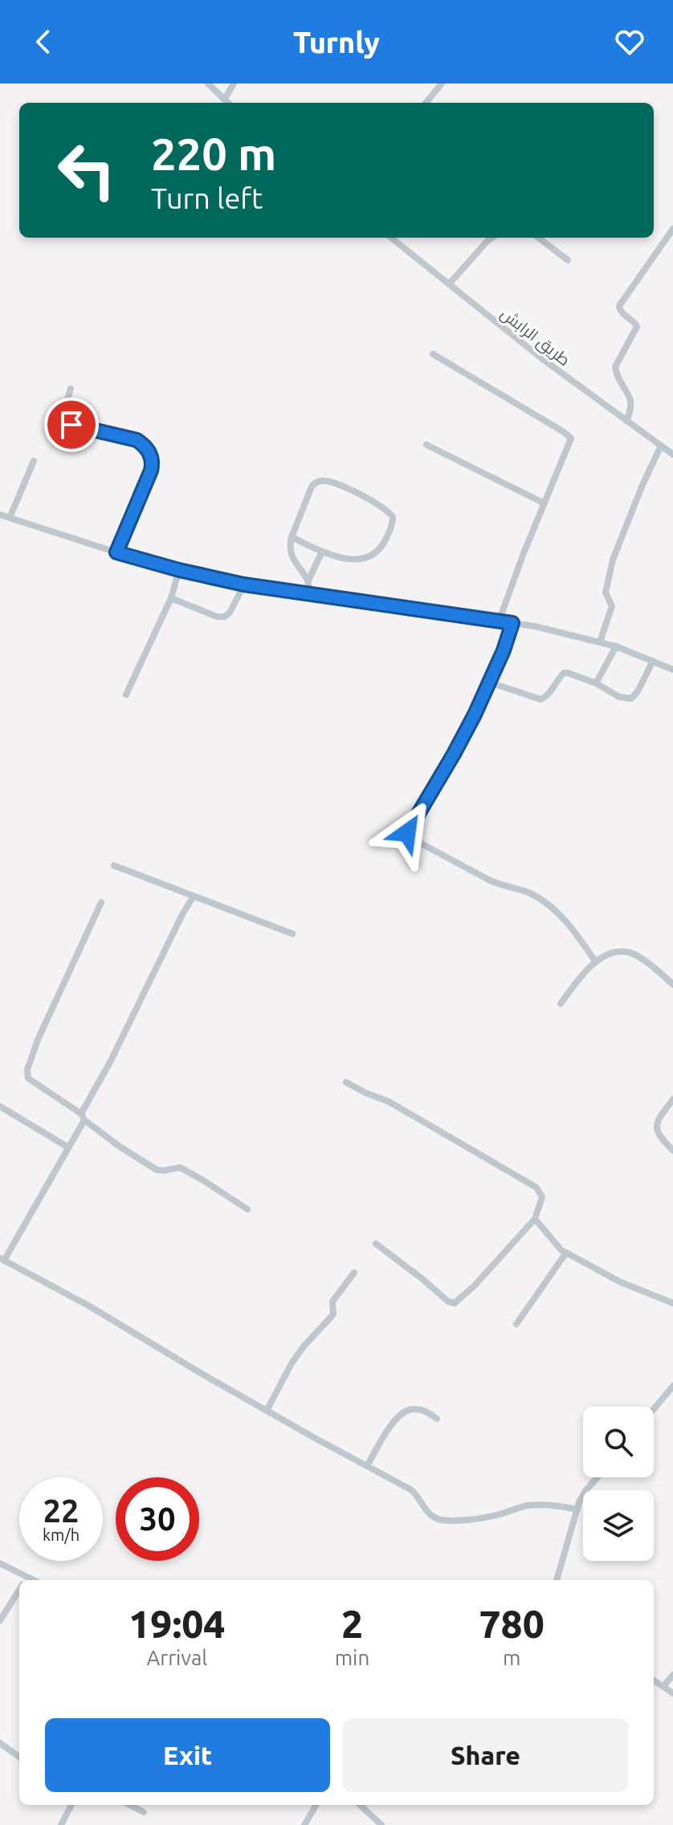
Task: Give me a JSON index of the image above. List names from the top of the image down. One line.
{"streets":{"street":["طريق الرابش"]},"page":{"header":"Turnly","turn":["220 m","Turn left"],"speed":"22 km/h","limit":"30","eta":["19:04","Arrival","2","min","780","m"],"buttons":["Exit","Share"]}}
